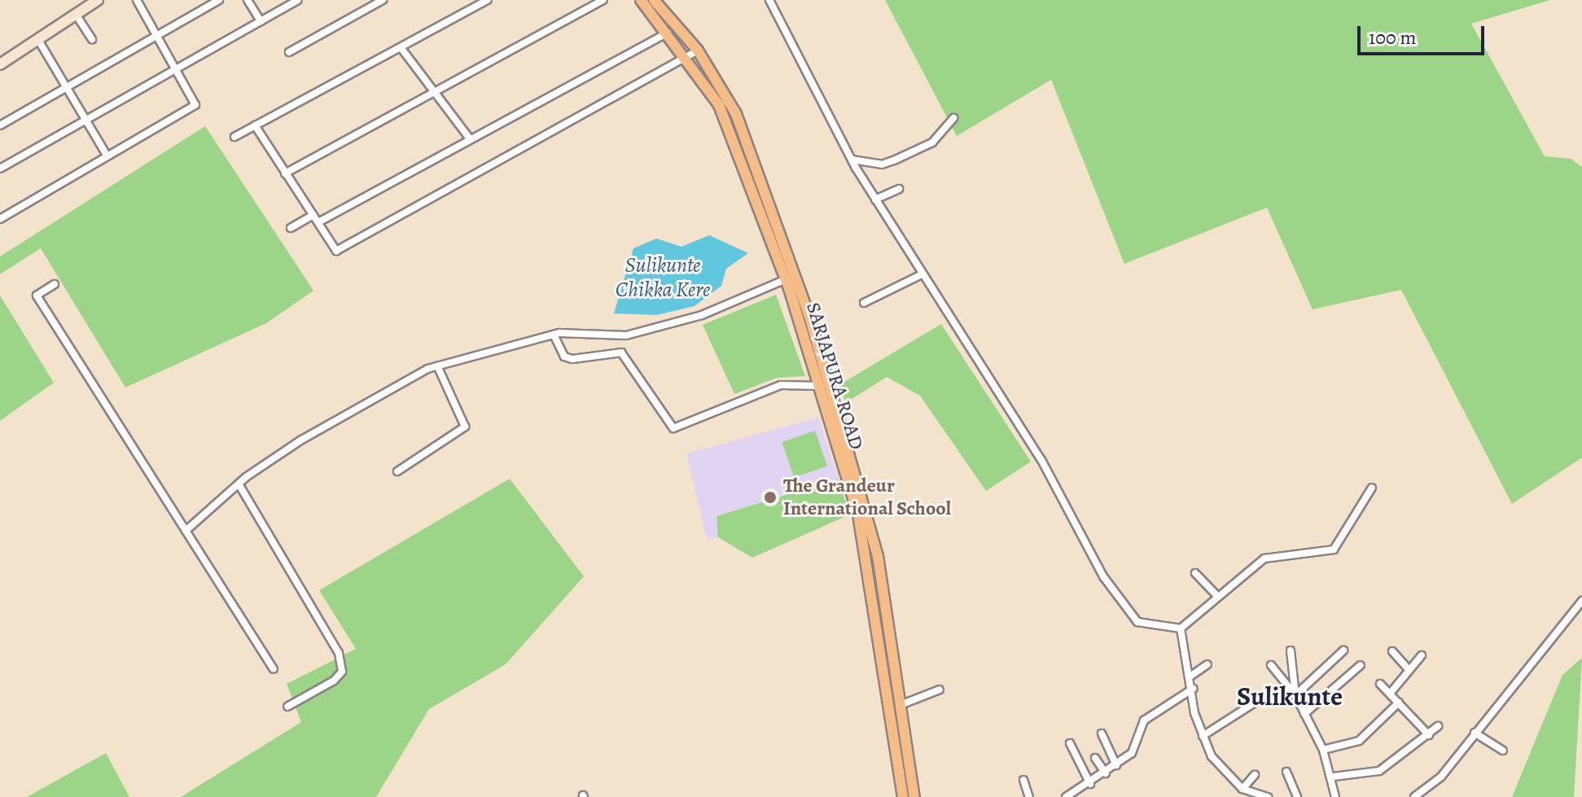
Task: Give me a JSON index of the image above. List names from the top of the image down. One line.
{"streets":{"main road":["SARJAPURA ROAD"]},"districts":["Sulikunte"],"water":["Sulikunte Chikka Kere"],"places":["The Grandeur International School"],"scale_bar":"100 m"}
